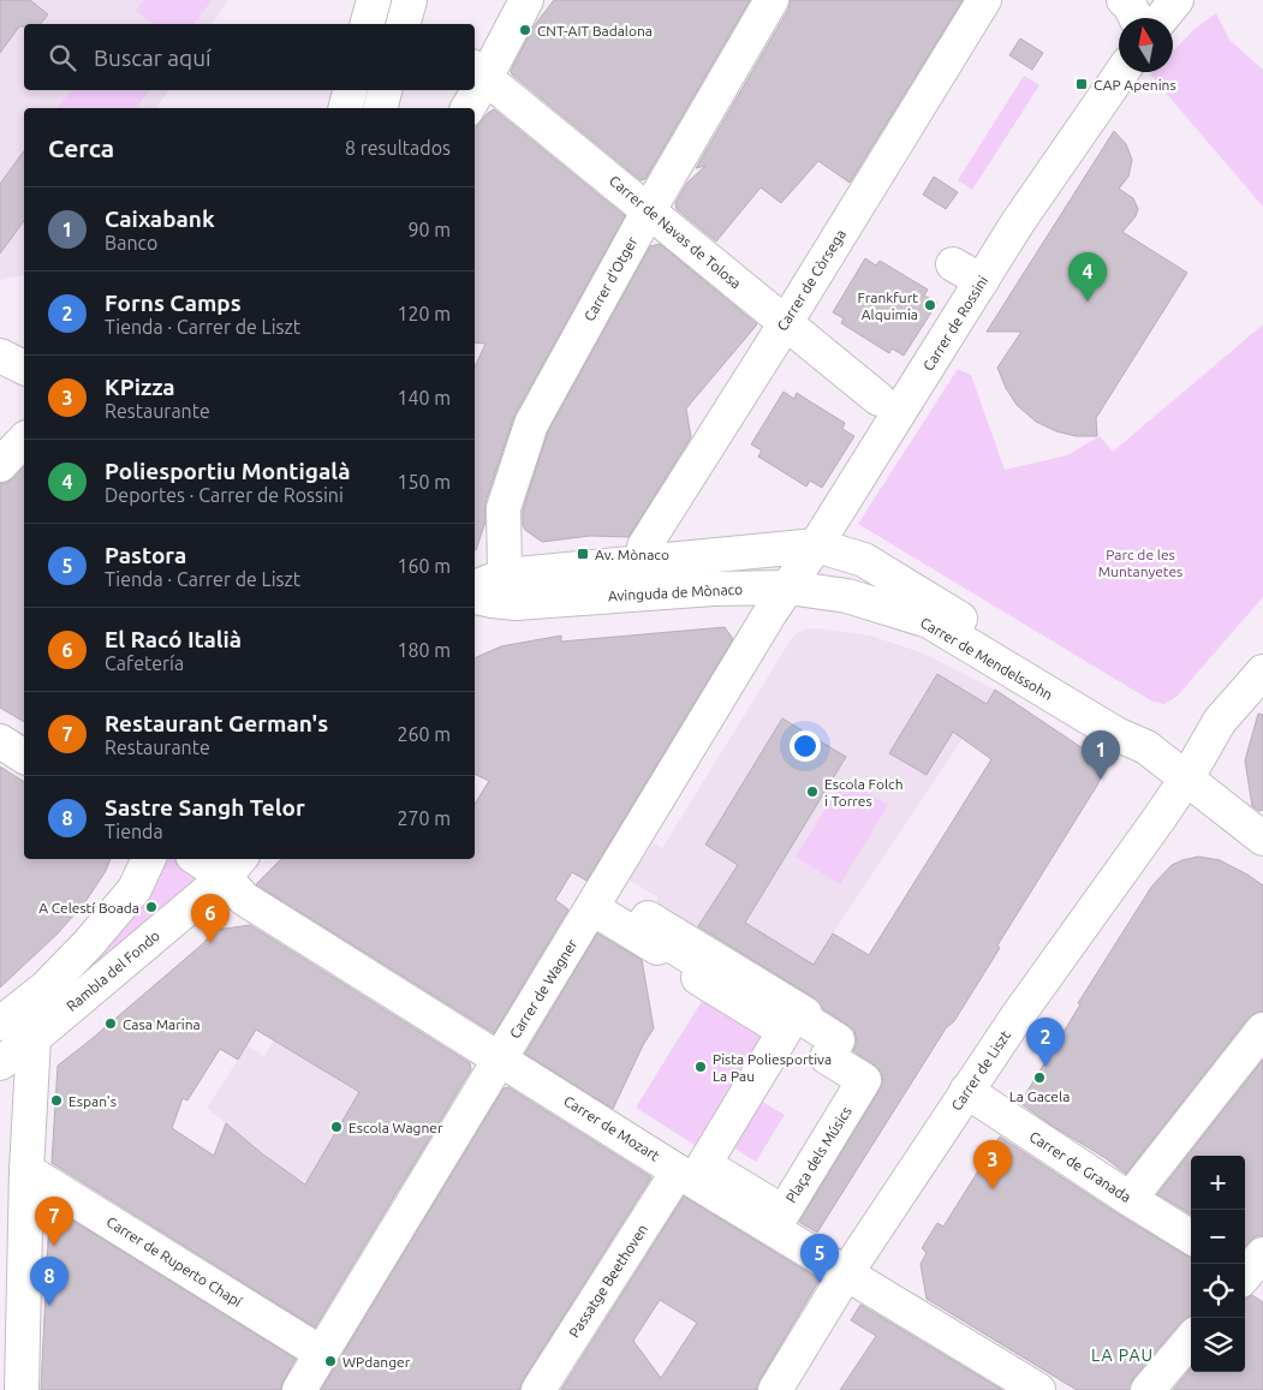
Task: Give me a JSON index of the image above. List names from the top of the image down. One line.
{"streets":{"street":["Carrer de Navas de Tolosa","Carrer d'Otger","Carrer de Còrsega","Carrer de Rossini","Avinguda de Mònaco","Carrer de Mendelssohn","Rambla del Fondo","Carrer de Wagner","Carrer de Liszt","Carrer de Mozart","Plaça dels Músics","Carrer de Granada","Carrer de Ruperto Chapí","Passatge Beethoven"]},"crossings":[["Carrer de Navas de Tolosa","Carrer d'Otger"],["Carrer de Navas de Tolosa","Carrer de Còrsega"],["Carrer d'Otger","Avinguda de Mònaco"],["Carrer de Còrsega","Avinguda de Mònaco"],["Carrer de Rossini","Avinguda de Mònaco"],["Carrer de Rossini","Carrer de Mendelssohn"],["Carrer de Rossini","Carrer de Wagner"],["Avinguda de Mònaco","Carrer de Mendelssohn"],["Avinguda de Mònaco","Carrer de Wagner"],["Carrer de Mendelssohn","Carrer de Wagner"],["Carrer de Mendelssohn","Carrer de Liszt"],["Rambla del Fondo","Carrer de Mozart"],["Carrer de Wagner","Carrer de Mozart"],["Carrer de Wagner","Carrer de Ruperto Chapí"],["Carrer de Liszt","Carrer de Mozart"],["Carrer de Liszt","Carrer de Granada"],["Carrer de Mozart","Passatge Beethoven"]],"districts":["LA PAU"],"parks":["Parc de les Muntanyetes"],"places":{"other":["CNT-AIT Badalona","Frankfurt Alquimia","Escola Folch i Torres","A Celestí Boada","Casa Marina","Pista Poliesportiva La Pau","La Gacela","Espan's","Escola Wagner","WPdanger"],"transit":["CAP Apenins","Av. Mònaco"]},"north":"top","page":{"search":"Buscar aquí","heading":["Cerca","8 resultados"],"list":[{"mark":"1","name":"Caixabank","note":"Banco","value":"90 m"},{"mark":"2","name":"Forns Camps","note":"Tienda · Carrer de Liszt","value":"120 m"},{"mark":"3","name":"KPizza","note":"Restaurante","value":"140 m"},{"mark":"4","name":"Poliesportiu Montigalà","note":"Deportes · Carrer de Rossini","value":"150 m"},{"mark":"5","name":"Pastora","note":"Tienda · Carrer de Liszt","value":"160 m"},{"mark":"6","name":"El Racó Italià","note":"Cafetería","value":"180 m"},{"mark":"7","name":"Restaurant German's","note":"Restaurante","value":"260 m"},{"mark":"8","name":"Sastre Sangh Telor","note":"Tienda","value":"270 m"}],"pins":["4","1","6","2","3","7","5","8"],"map_buttons":["+","−"]}}
